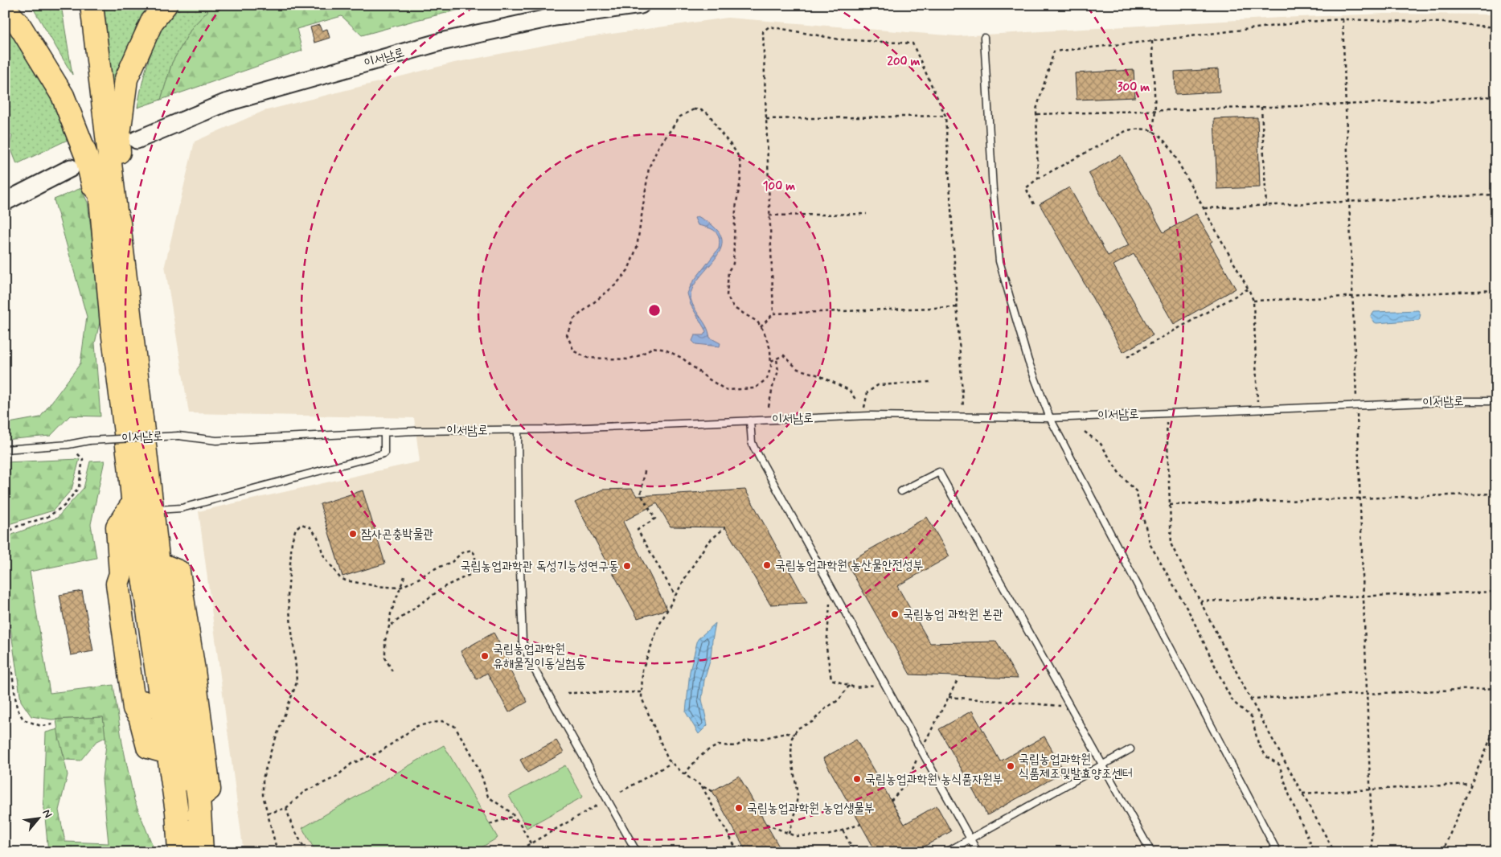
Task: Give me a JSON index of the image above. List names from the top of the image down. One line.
{"streets":{"main road":["이서남로"]},"places":["잠사곤충박물관","국립농업과학원 농산물안전성부","국립농업과학관 독성기능성연구동","국립농업 과학원 본관","국립농업과학원 유해물질이동실험동","국립농업과학원 식품제조및발효양조센터","국립농업과학원 농식품자원부","국립농업과학원 농업생물부"],"north":"top right","rings":["200 m","300 m","100 m"]}
